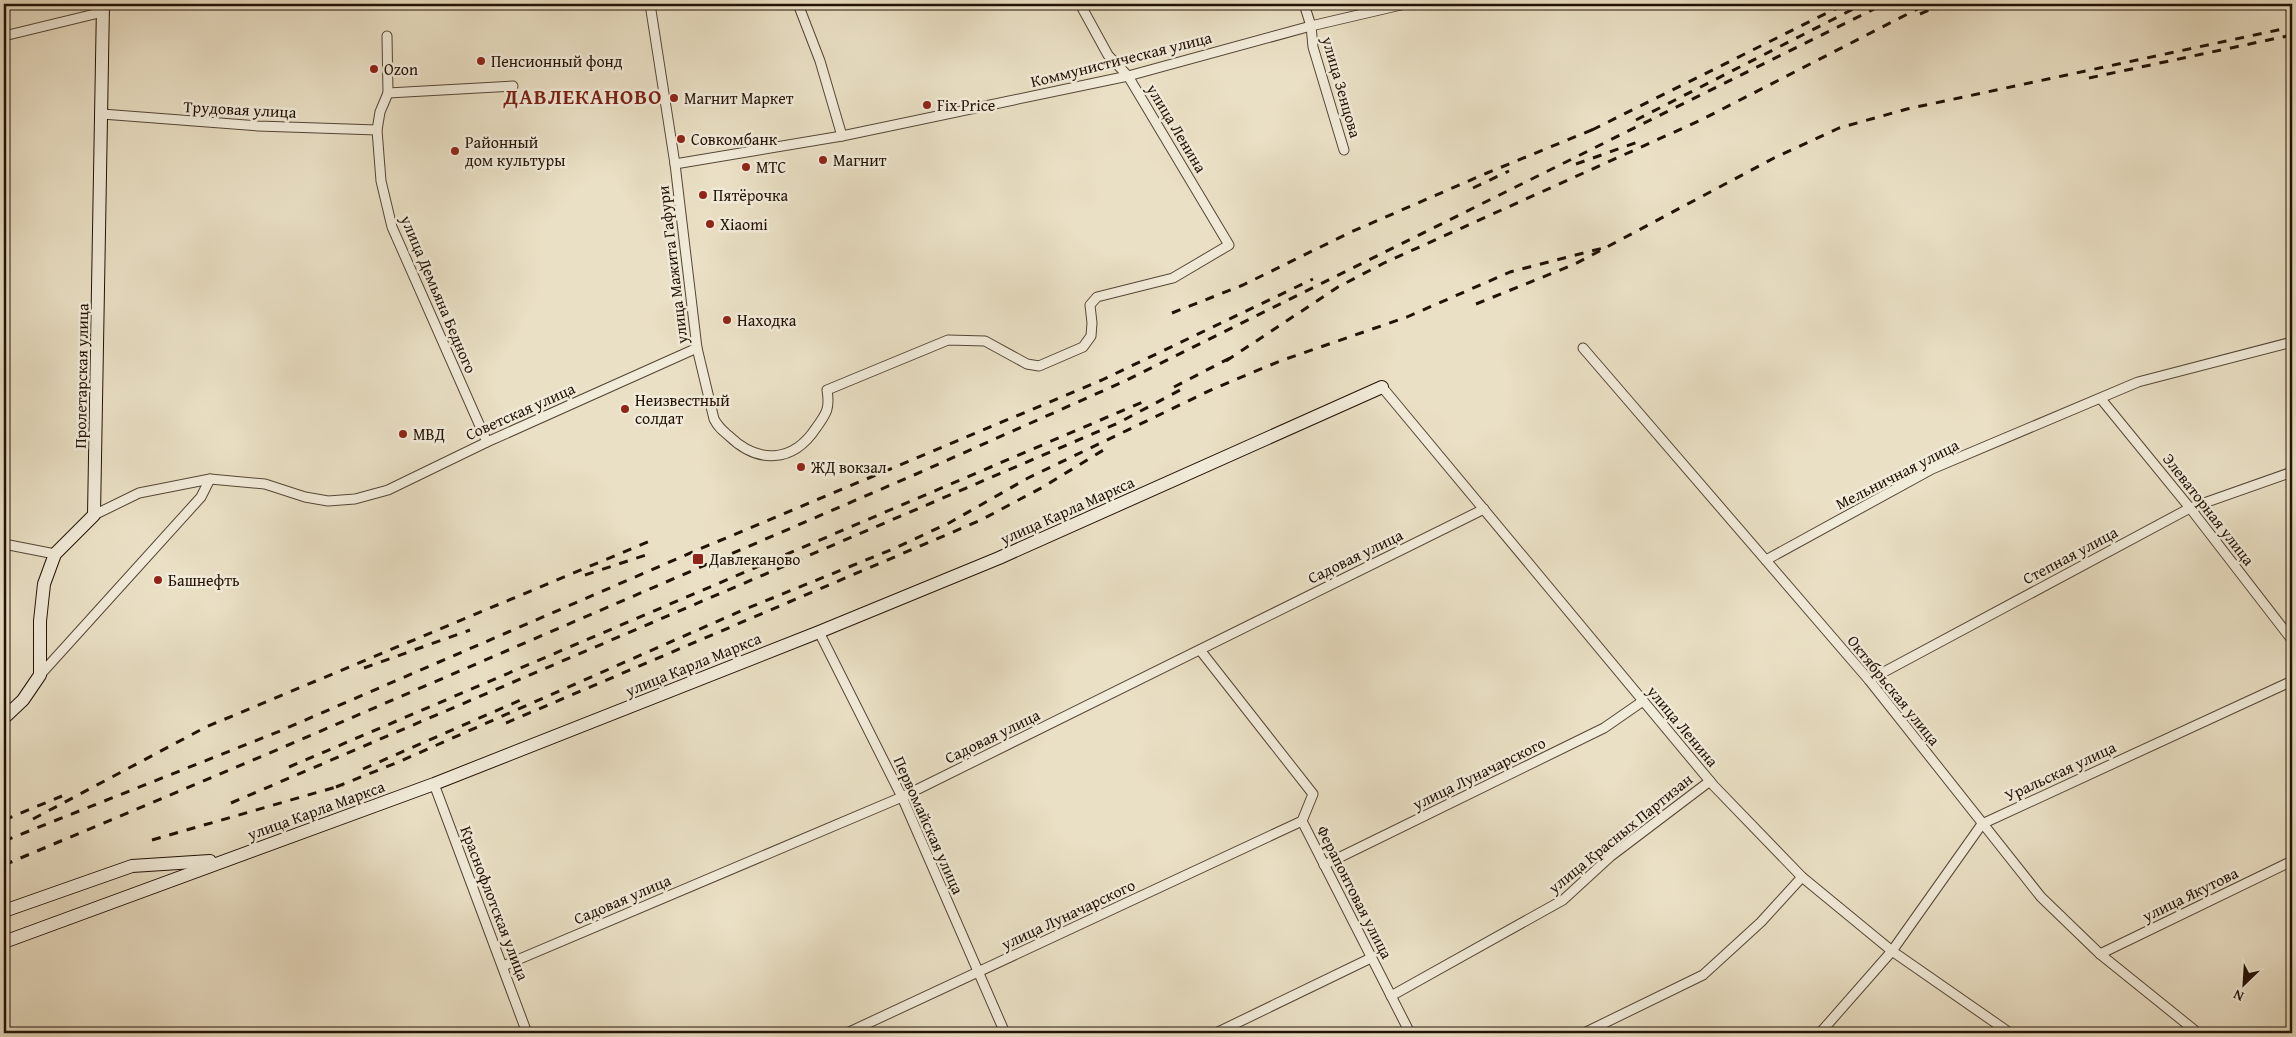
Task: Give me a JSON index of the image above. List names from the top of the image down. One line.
{"streets":{"street":["Коммунистическая улица","улица Зенцова","Трудовая улица","улица Ленина","улица Мажита Гафури","улица Демьяна Бедного","Пролетарская улица","Советская улица","Мельничная улица","Элеваторная улица","улица Карла Маркса","Степная улица","Садовая улица","Октябрьская улица","Уральская улица","улица Луначарского","Первомайская улица","улица Красных Партизан","Ферапонтовая улица","улица Якутова","Краснофлотская улица"]},"crossings":[["Коммунистическая улица","улица Зенцова"],["Коммунистическая улица","улица Ленина"],["Коммунистическая улица","улица Мажита Гафури"],["Трудовая улица","улица Демьяна Бедного"],["Трудовая улица","Пролетарская улица"],["улица Ленина","улица Мажита Гафури"],["улица Ленина","улица Карла Маркса"],["улица Ленина","Садовая улица"],["улица Ленина","Уральская улица"],["улица Ленина","улица Луначарского"],["улица Ленина","улица Красных Партизан"],["улица Мажита Гафури","Советская улица"],["улица Демьяна Бедного","Советская улица"],["Пролетарская улица","Советская улица"],["Мельничная улица","Элеваторная улица"],["Мельничная улица","Октябрьская улица"],["Элеваторная улица","Степная улица"],["улица Карла Маркса","Первомайская улица"],["улица Карла Маркса","Краснофлотская улица"],["Степная улица","Октябрьская улица"],["Садовая улица","Первомайская улица"],["Садовая улица","Ферапонтовая улица"],["Садовая улица","Краснофлотская улица"],["Октябрьская улица","Уральская улица"],["Октябрьская улица","улица Якутова"],["улица Луначарского","Первомайская улица"],["улица Луначарского","Ферапонтовая улица"],["улица Красных Партизан","Ферапонтовая улица"]],"districts":["ДАВЛЕКАНОВО"],"places":{"other":["Пенсионный фонд","Ozon","Магнит Маркет","Fix Price","Совкомбанк","Районный дом культуры","Магнит","МТС","Пятёрочка","Xiaomi","Находка","Неизвестный солдат","МВД","ЖД вокзал","Башнефть"],"transit":["Давлеканово"]},"north":"bottom left"}
